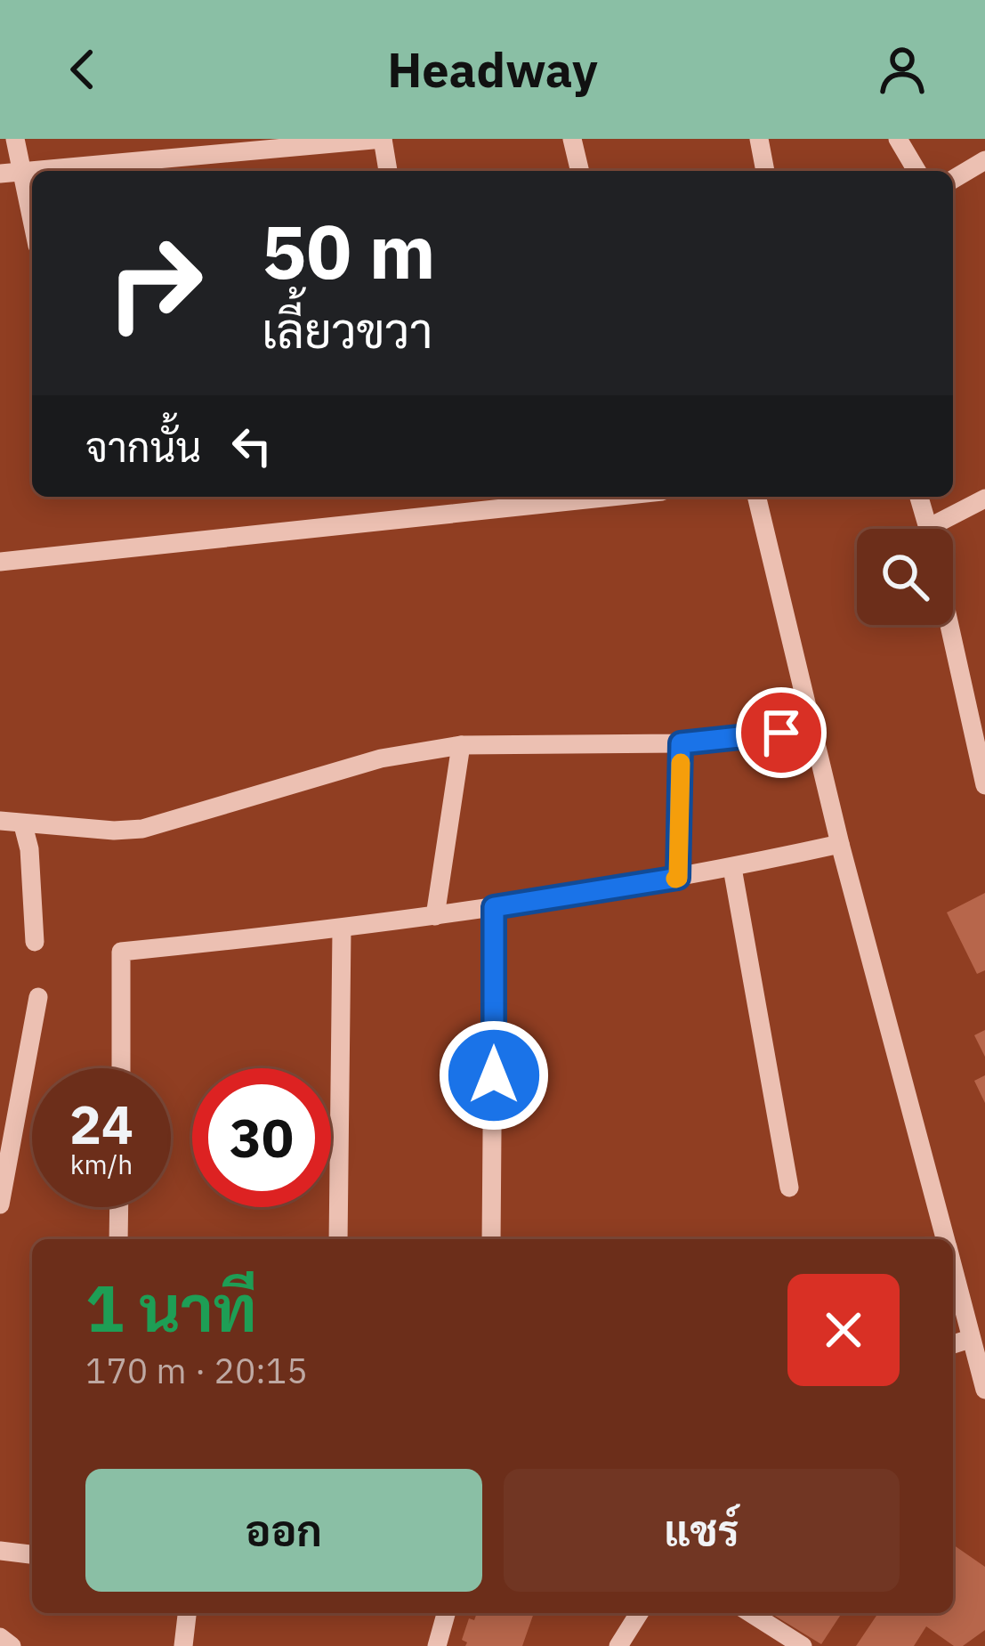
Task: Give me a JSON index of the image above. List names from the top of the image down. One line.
{"page":{"header":"Headway","turn":["50 m","เลี้ยวขวา"],"then":"จากนั้น","speed":"24 km/h","limit":"30","heading":["1 นาที","170 m · 20:15"],"buttons":["ออก","แชร์"]}}
